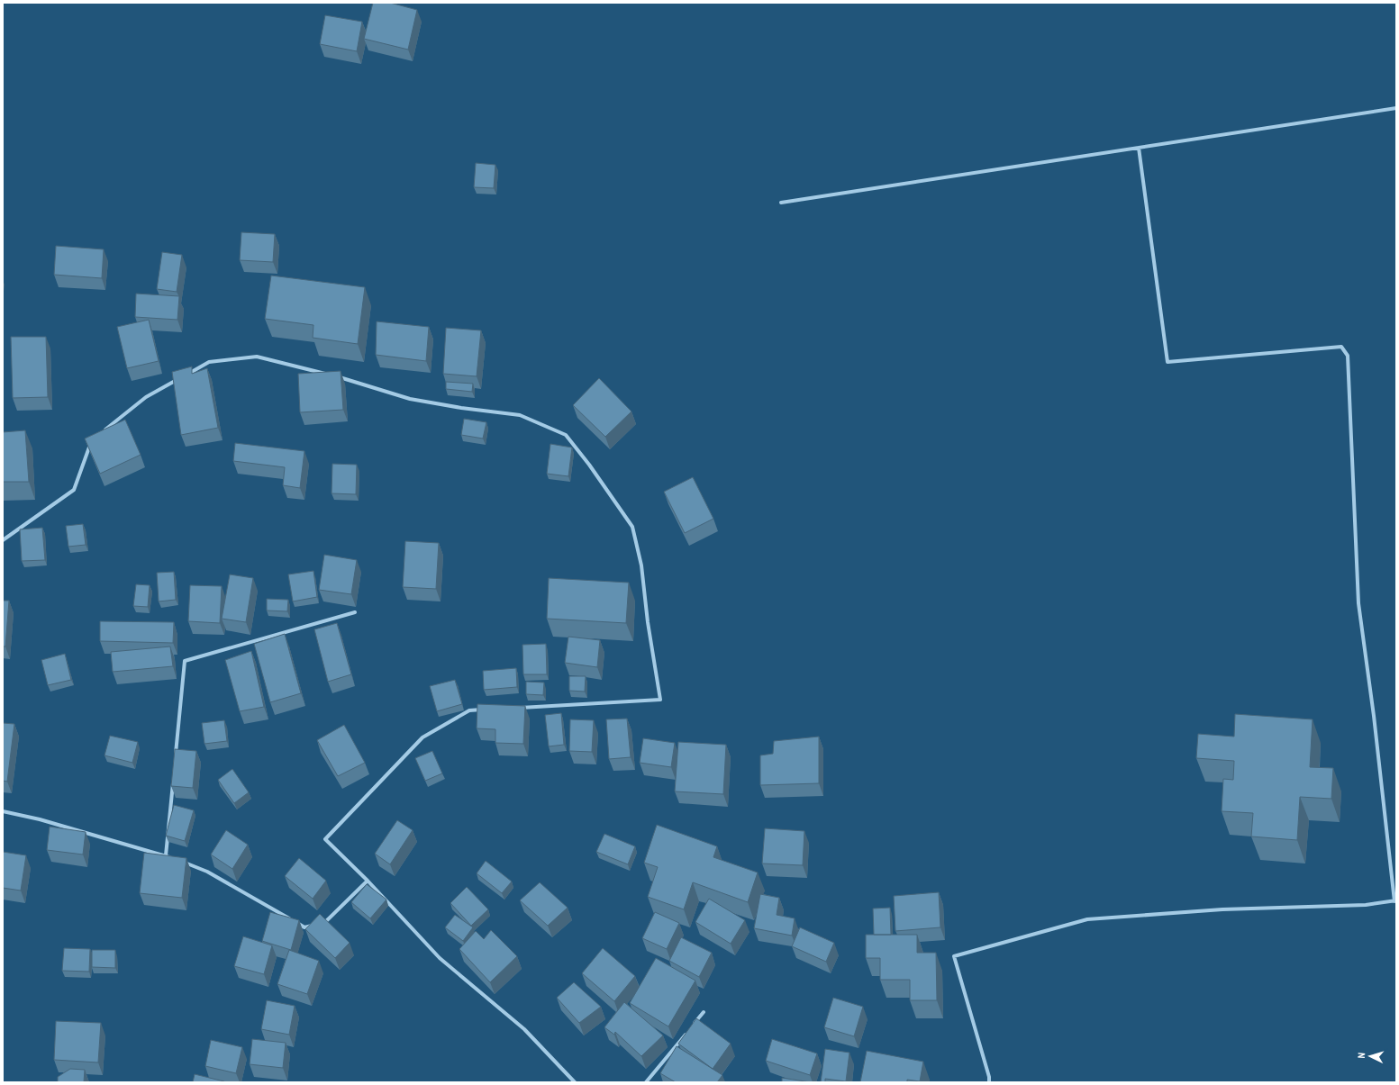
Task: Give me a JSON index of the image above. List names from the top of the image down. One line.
{"north":"left"}
